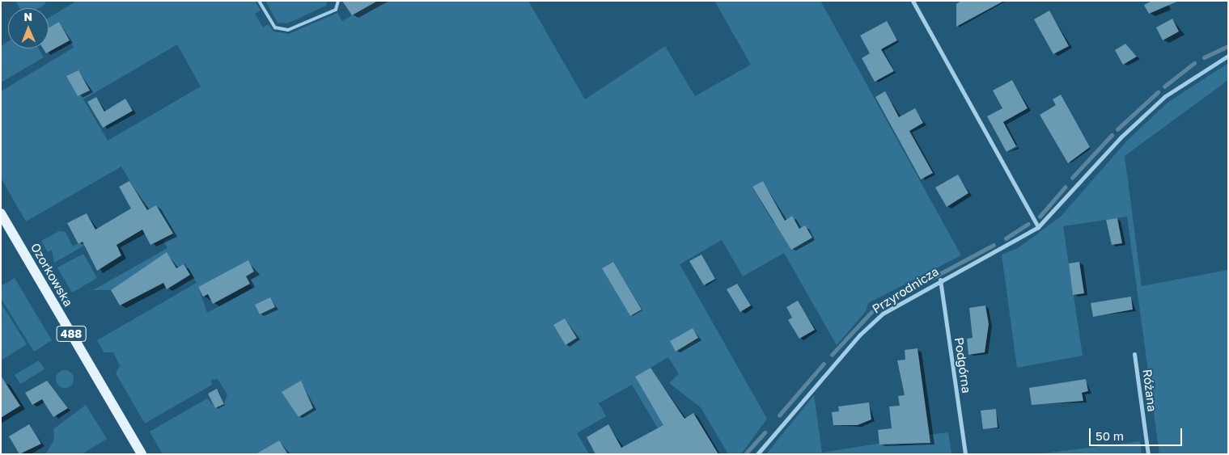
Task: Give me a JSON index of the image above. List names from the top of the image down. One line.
{"streets":{"main road":["Ozorkowska","488"],"street":["Przyrodnicza","Podgórna","Różana"]},"crossings":[["Przyrodnicza","Podgórna"]],"scale_bar":"50 m","north":"top"}
